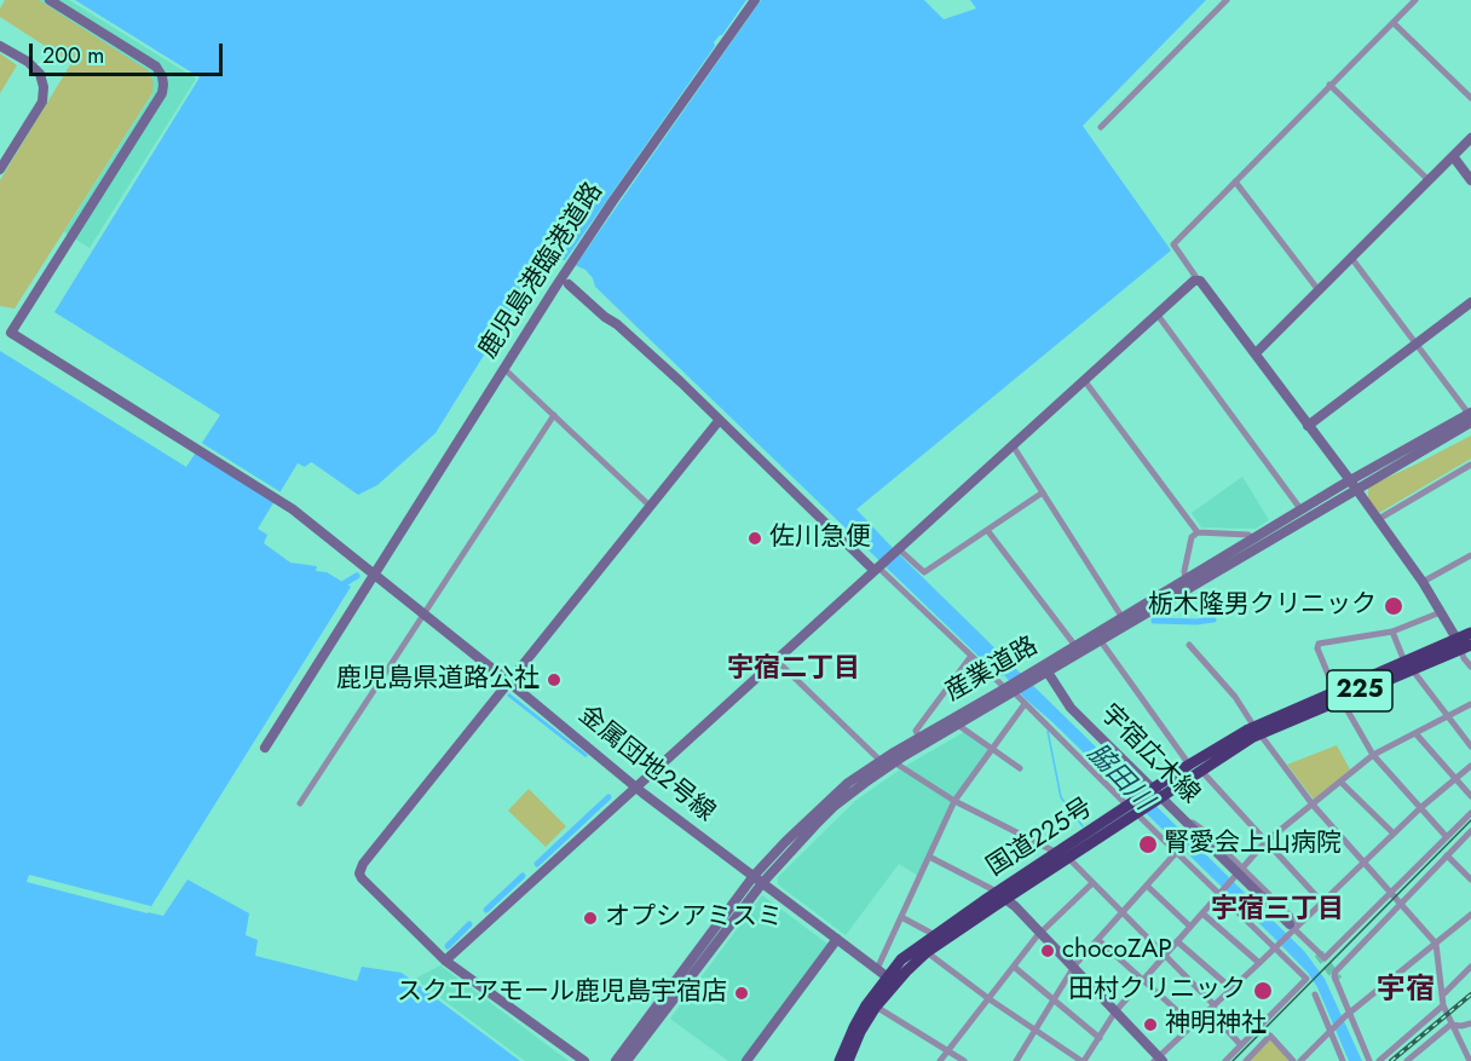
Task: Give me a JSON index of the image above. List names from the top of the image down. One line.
{"streets":{"highway":["225","国道225号"],"street":["鹿児島港臨港道路","産業道路","宇宿広木線","金属団地2号線"]},"crossings":[["鹿児島港臨港道路","金属団地2号線"],["産業道路","宇宿広木線"],["産業道路","金属団地2号線"],["宇宿広木線","国道225号"],["金属団地2号線","国道225号"]],"districts":["宇宿二丁目","宇宿三丁目","宇宿"],"water":["脇田川"],"places":["佐川急便","栃木隆男クリニック","鹿児島県道路公社","腎愛会上山病院","オプシアミスミ","chocoZAP","田村クリニック","スクエアモール鹿児島宇宿店","神明神社"],"scale_bar":"200 m"}
